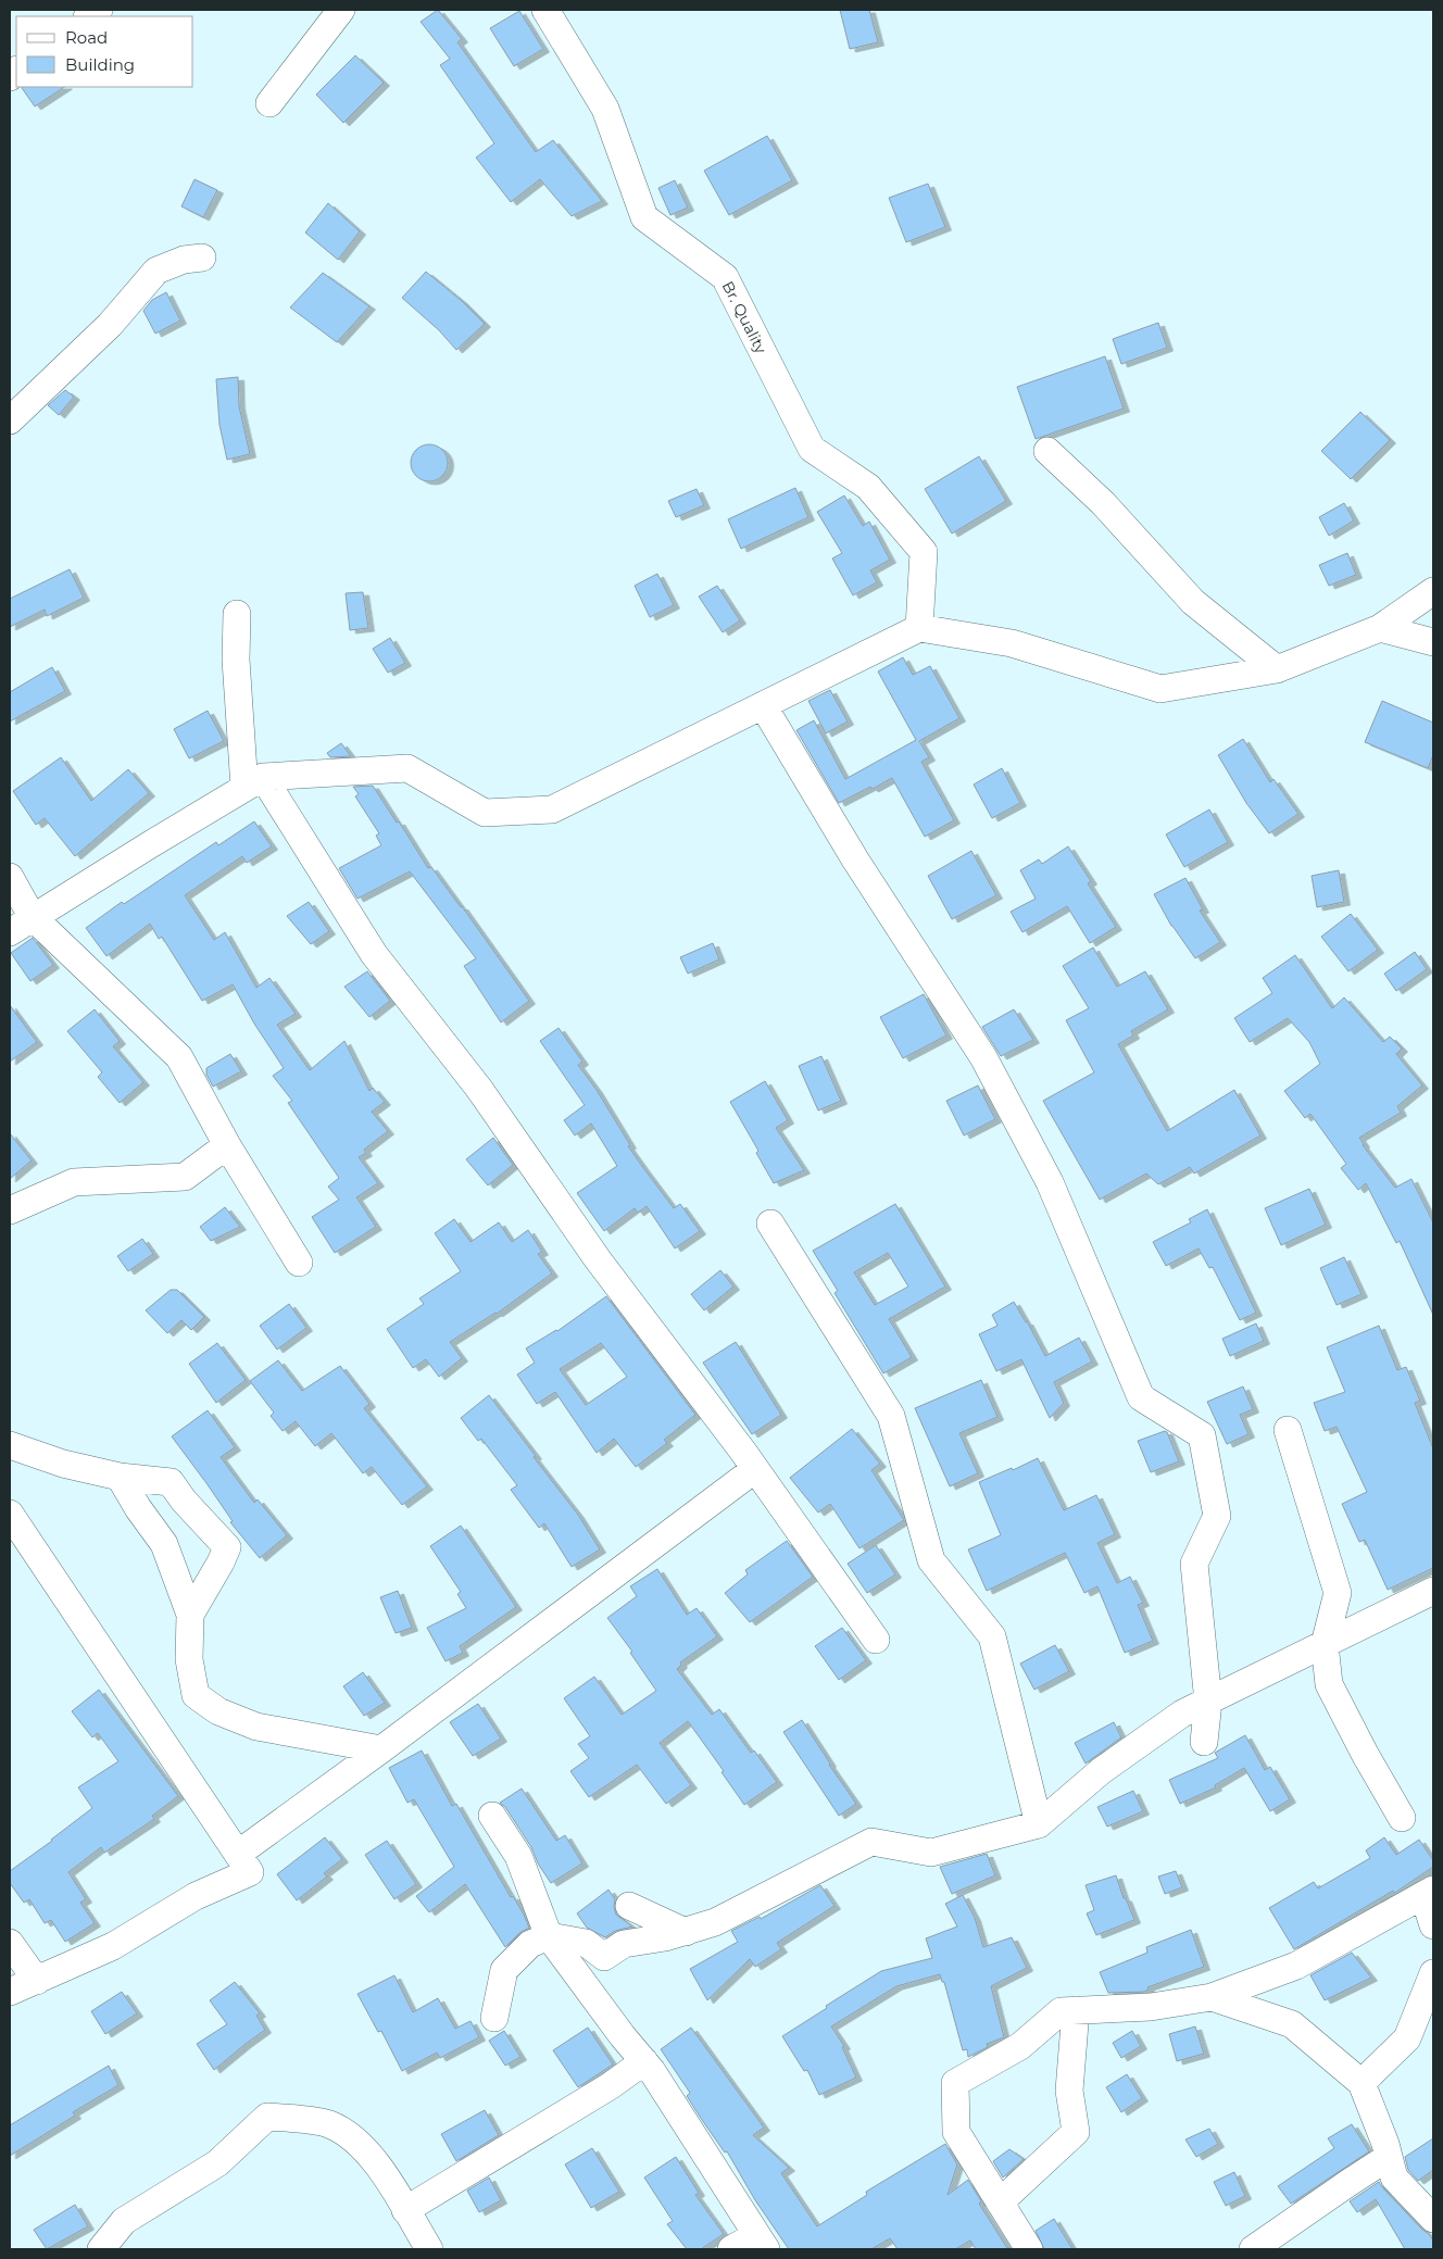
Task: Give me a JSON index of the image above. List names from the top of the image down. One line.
{"streets":{"street":["Br. Quality"]},"legend":["Road","Building"]}
